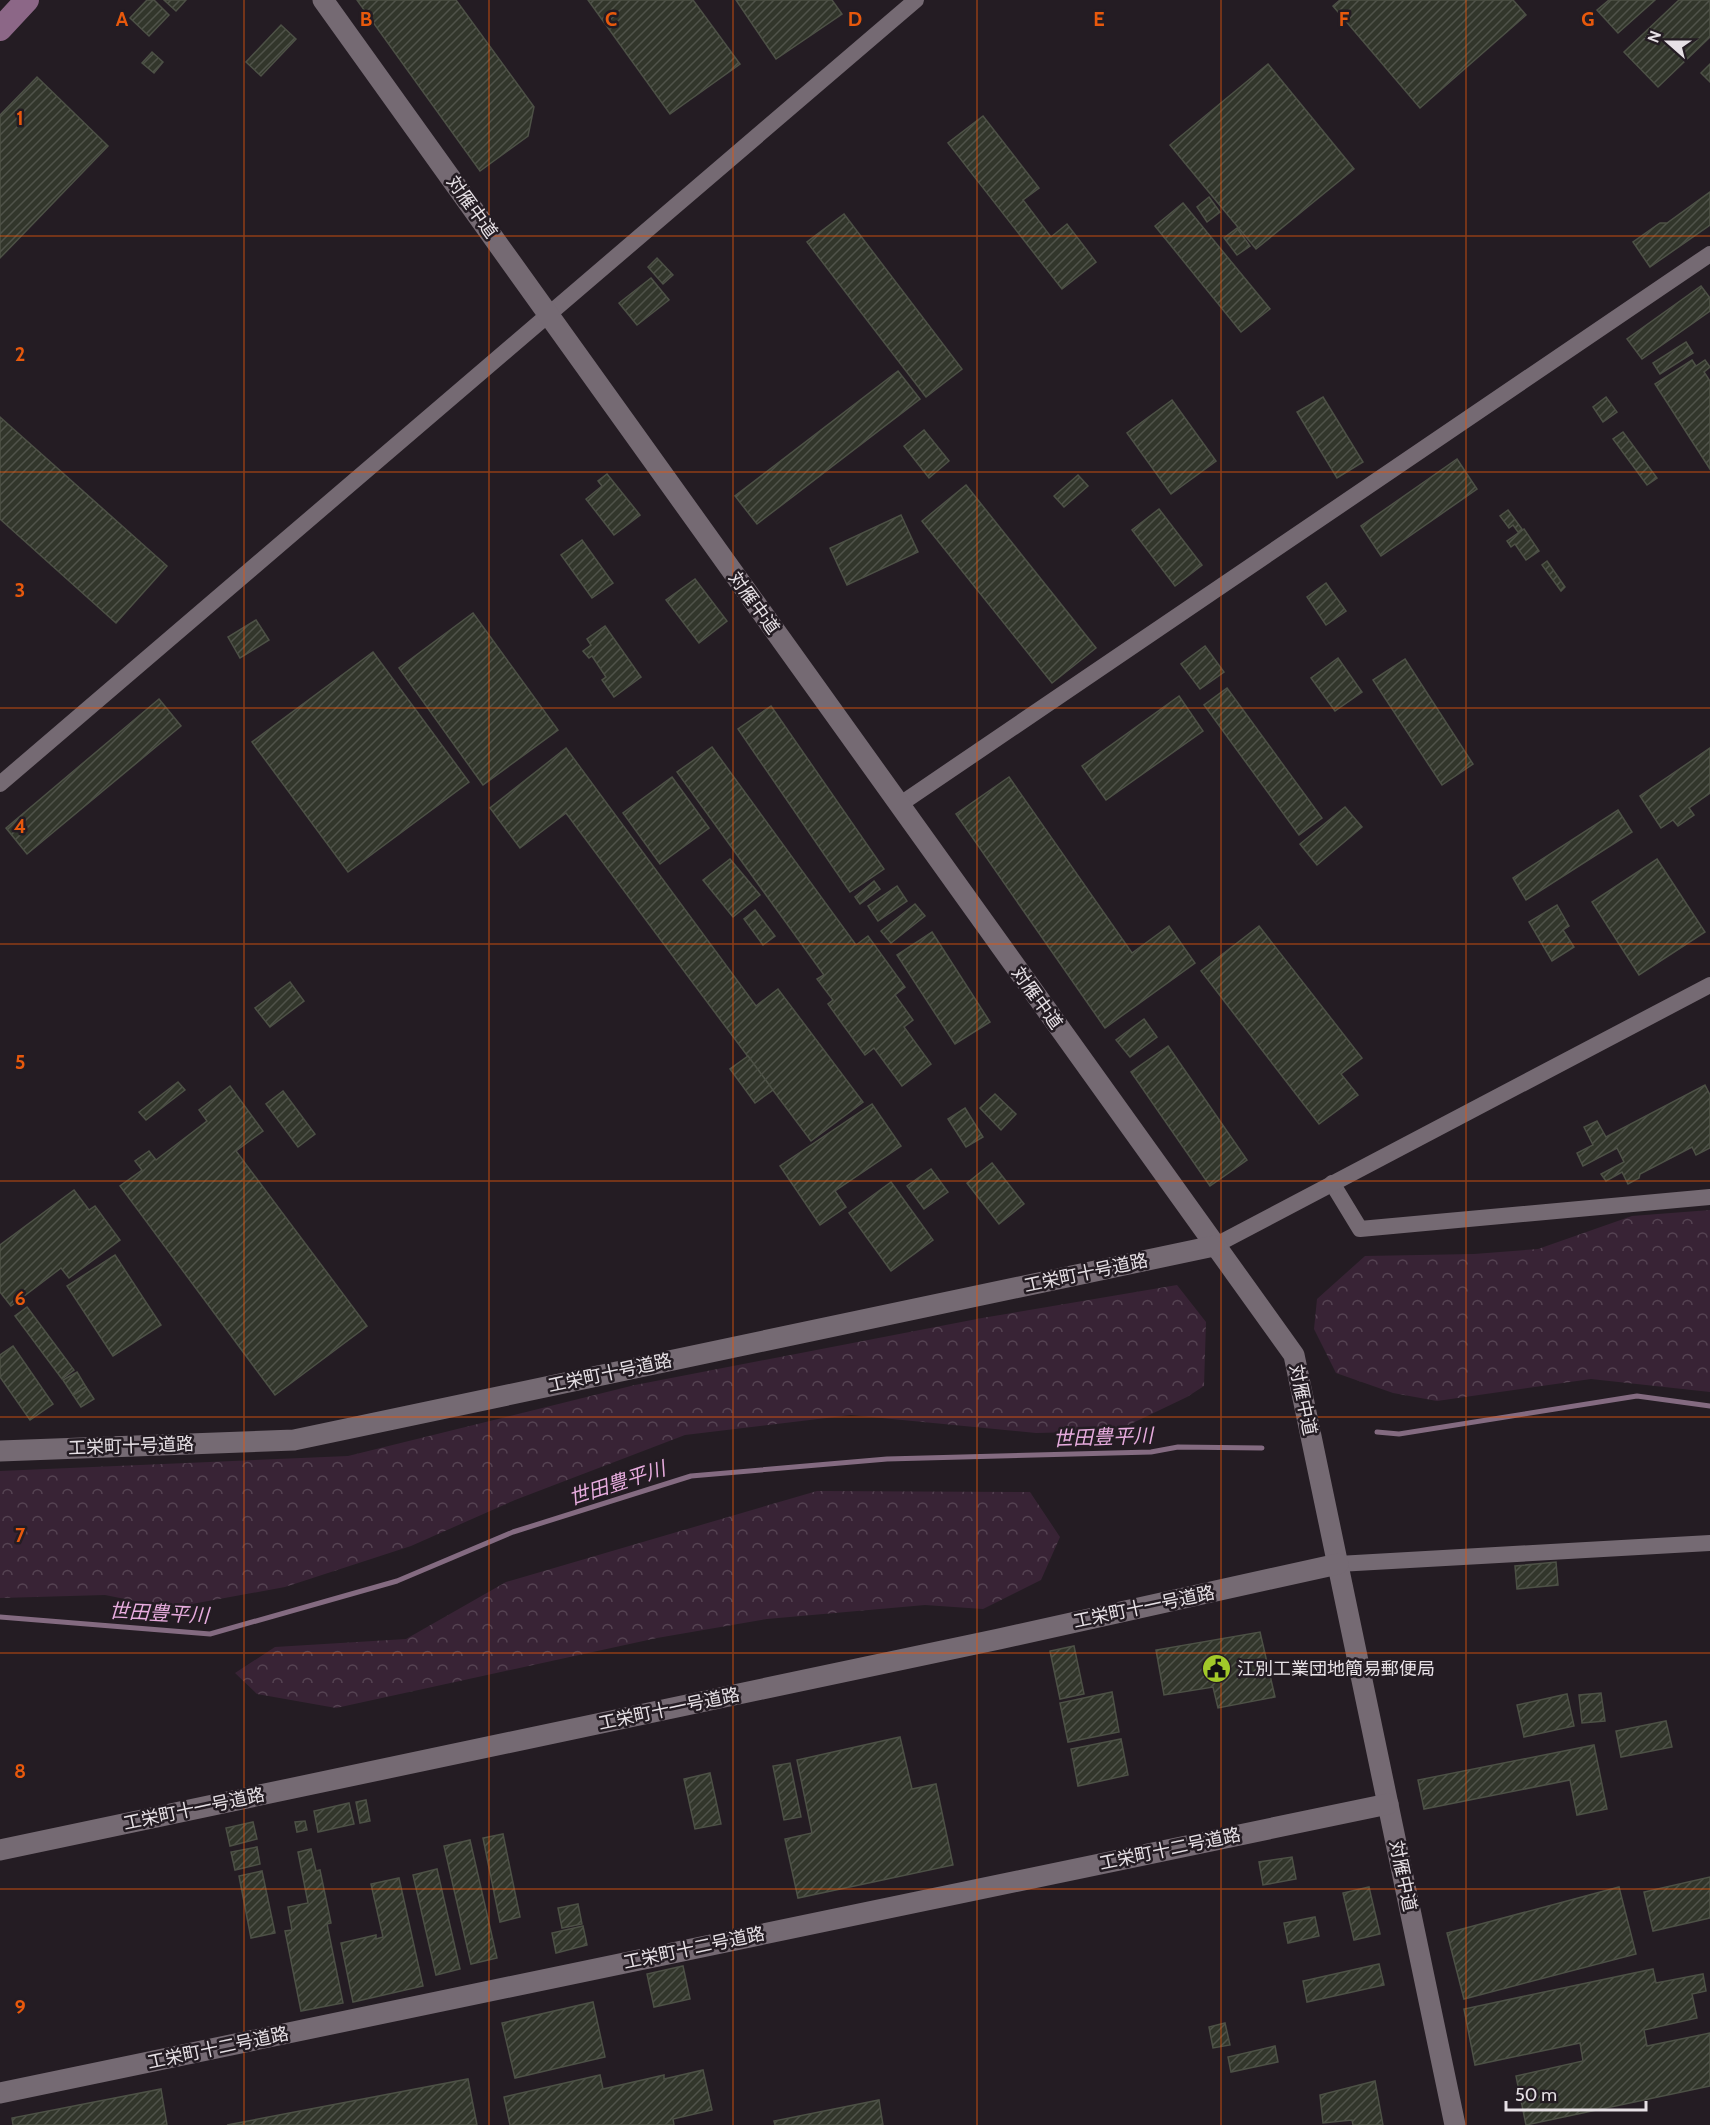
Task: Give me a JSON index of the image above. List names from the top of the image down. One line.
{"streets":{"street":["対雁中道","工栄町十号道路","工栄町十一号道路","工栄町十二号道路"]},"crossings":[["対雁中道","工栄町十号道路"],["対雁中道","工栄町十一号道路"],["対雁中道","工栄町十二号道路"]],"water":["世田豊平川"],"places":{"public building":["江別工業団地簡易郵便局"]},"scale_bar":"50 m","north":"left","grid":{"columns":["A","B","C","D","E","F","G"],"rows":["1","2","3","4","5","6","7","8","9"]}}
